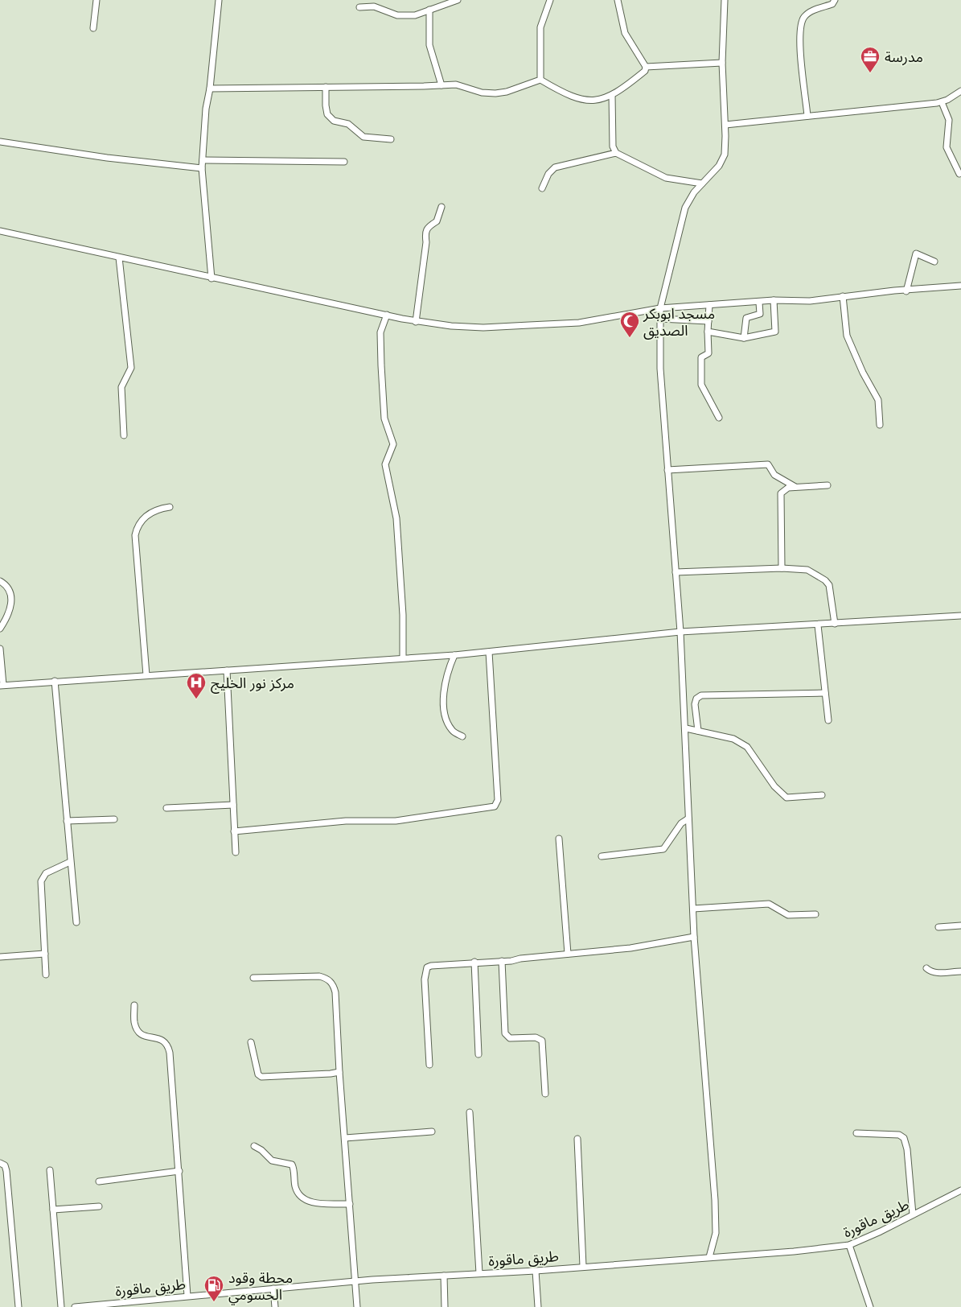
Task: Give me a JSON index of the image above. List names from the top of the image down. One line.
{"streets":{"street":["طريق ماقورة"]},"places":{"office":["مدرسة"],"mosque":["مسجد ابوبكر الصديق"],"hospital":["مركز نور الخليج"],"fuel station":["محطة وقود الحسومي"]}}
